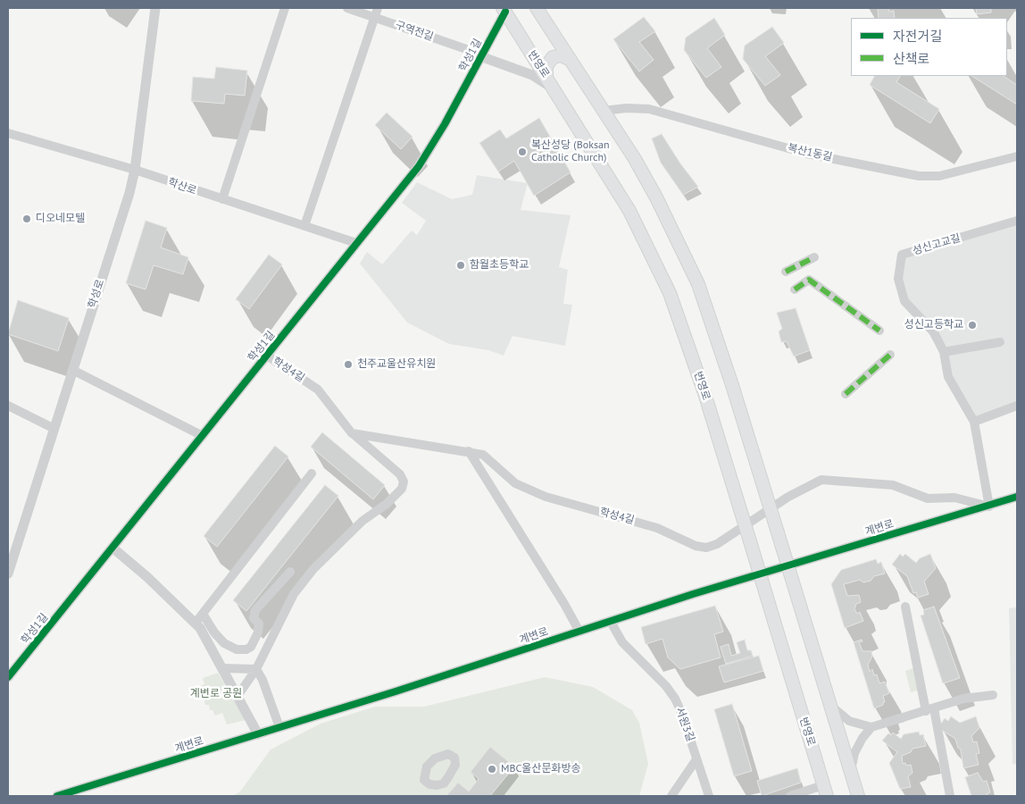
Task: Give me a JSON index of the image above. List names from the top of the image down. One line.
{"streets":{"main road":["번영로"],"street":["구역전길","학성1길","복산1동길","학산로","성신고교길","학성로","학성4길","계변로","서원3길"]},"crossings":[["구역전길","학성1길"],["학성1길","번영로"],["학성1길","학산로"],["학성1길","학성4길"],["번영로","계변로"],["학산로","학성로"],["성신고교길","학성4길"],["성신고교길","계변로"],["학성4길","계변로"],["계변로","서원3길"]],"parks":["계변로 공원"],"places":["복산성당 (Boksan Catholic Church)","디오네모텔","함월초등학교","성신고등학교","천주교울산유치원","MBC울산문화방송"],"legend":["자전거길","산책로"]}
